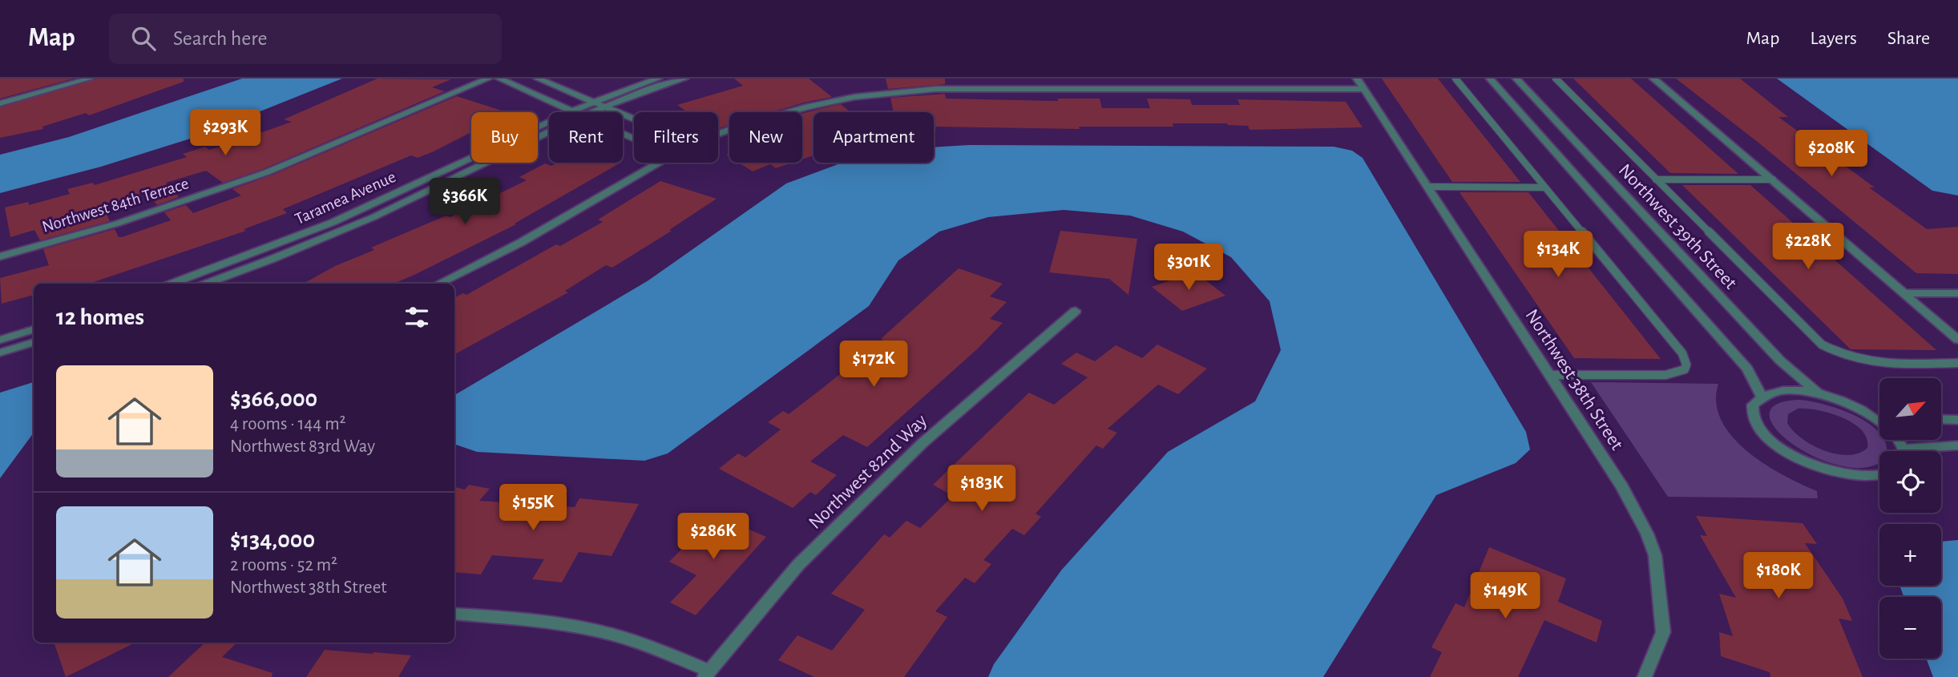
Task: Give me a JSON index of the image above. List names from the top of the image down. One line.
{"streets":{"street":["Taramea Avenue","Northwest 84th Terrace","Northwest 39th Street","Northwest 38th Street","Northwest 82nd Way"]},"north":"top right","page":{"header":"Map","search":"Search here","nav":["Map","Layers","Share"],"price":["$293K","$208K","$366K","$228K","$134K","$301K","$172K","$183K","$155K","$286K","$180K","$149K"],"chip":["Buy","Rent","Filters","New","Apartment"],"heading":"12 homes","list":[{"name":"$366,000","note":"4 rooms · 144 m² · Northwest 83rd Way"},{"name":"$134,000","note":"2 rooms · 52 m² · Northwest 38th Street"}],"map_buttons":["+","−"]}}
